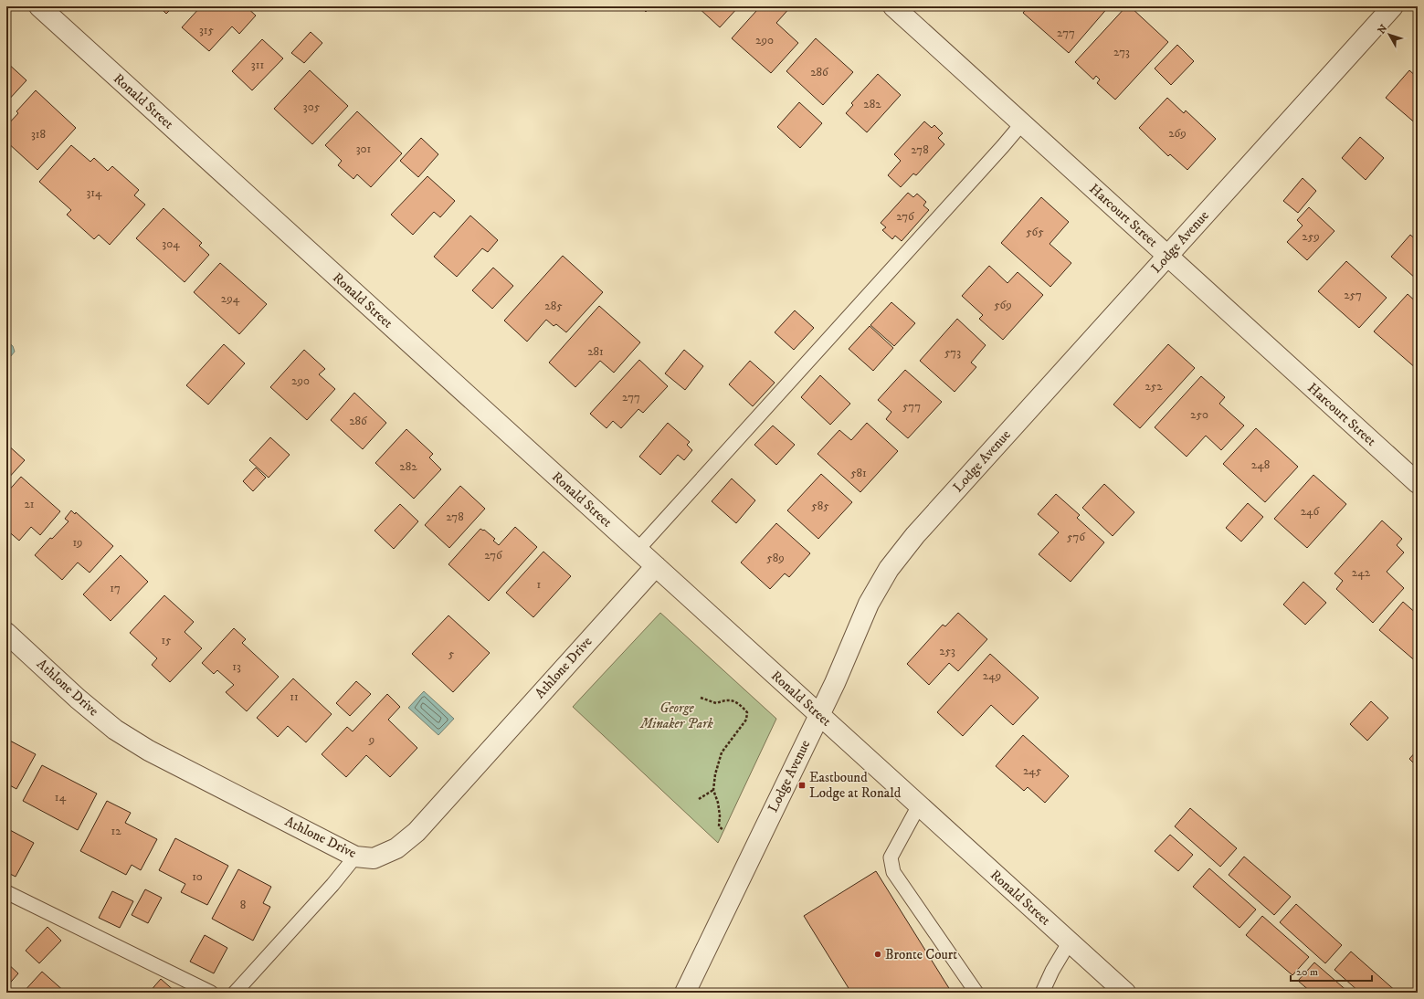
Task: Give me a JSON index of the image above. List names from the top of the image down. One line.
{"streets":{"street":["Ronald Street","Harcourt Street","Lodge Avenue","Athlone Drive"]},"crossings":[["Ronald Street","Lodge Avenue"],["Ronald Street","Athlone Drive"],["Harcourt Street","Lodge Avenue"]],"parks":["George Minaker Park"],"places":{"transit":["Eastbound Lodge at Ronald"],"other":["Bronte Court"]},"house_numbers":["315","277","290","273","311","286","282","305","269","318","301","278","314","276","565","259","304","257","294","569","285","281","573","290","252","277","577","250","286","248","282","581","21","585","246","278","576","19","276","589","242","1","17","15","253","5","13","249","11","9","245","14","12","10","8"],"scale_bar":"20 m","north":"top left"}
